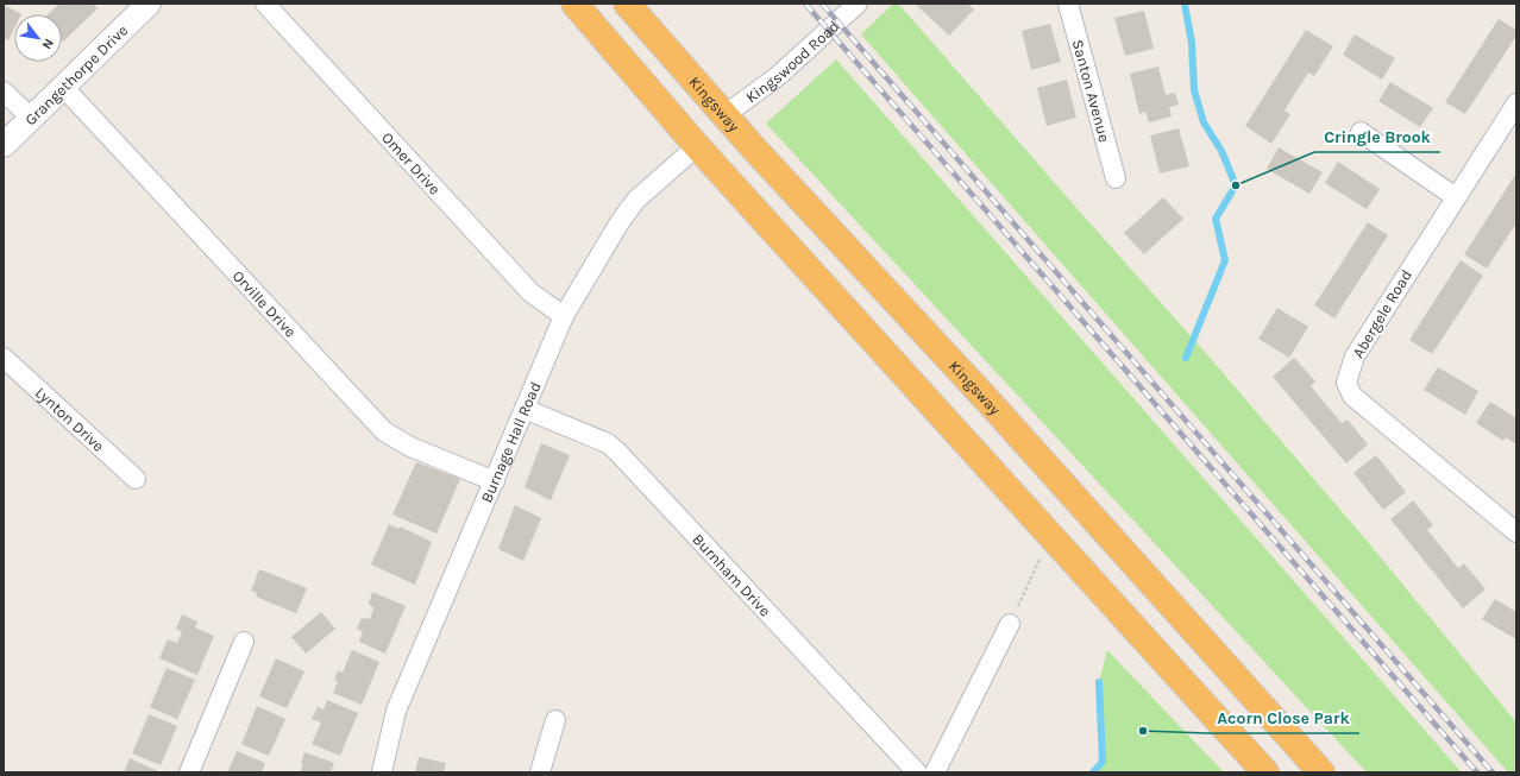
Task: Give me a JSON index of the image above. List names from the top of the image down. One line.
{"streets":{"highway":["Kingsway"],"street":["Kingswood Road","Grangethorpe Drive","Santon Avenue","Omer Drive","Orville Drive","Abergele Road","Lynton Drive","Burnage Hall Road","Burnham Drive"]},"crossings":[["Kingswood Road","Kingsway"],["Grangethorpe Drive","Orville Drive"],["Omer Drive","Burnage Hall Road"],["Orville Drive","Burnage Hall Road"],["Burnage Hall Road","Burnham Drive"]],"places":["Cringle Brook","Acorn Close Park"],"north":"bottom right"}
